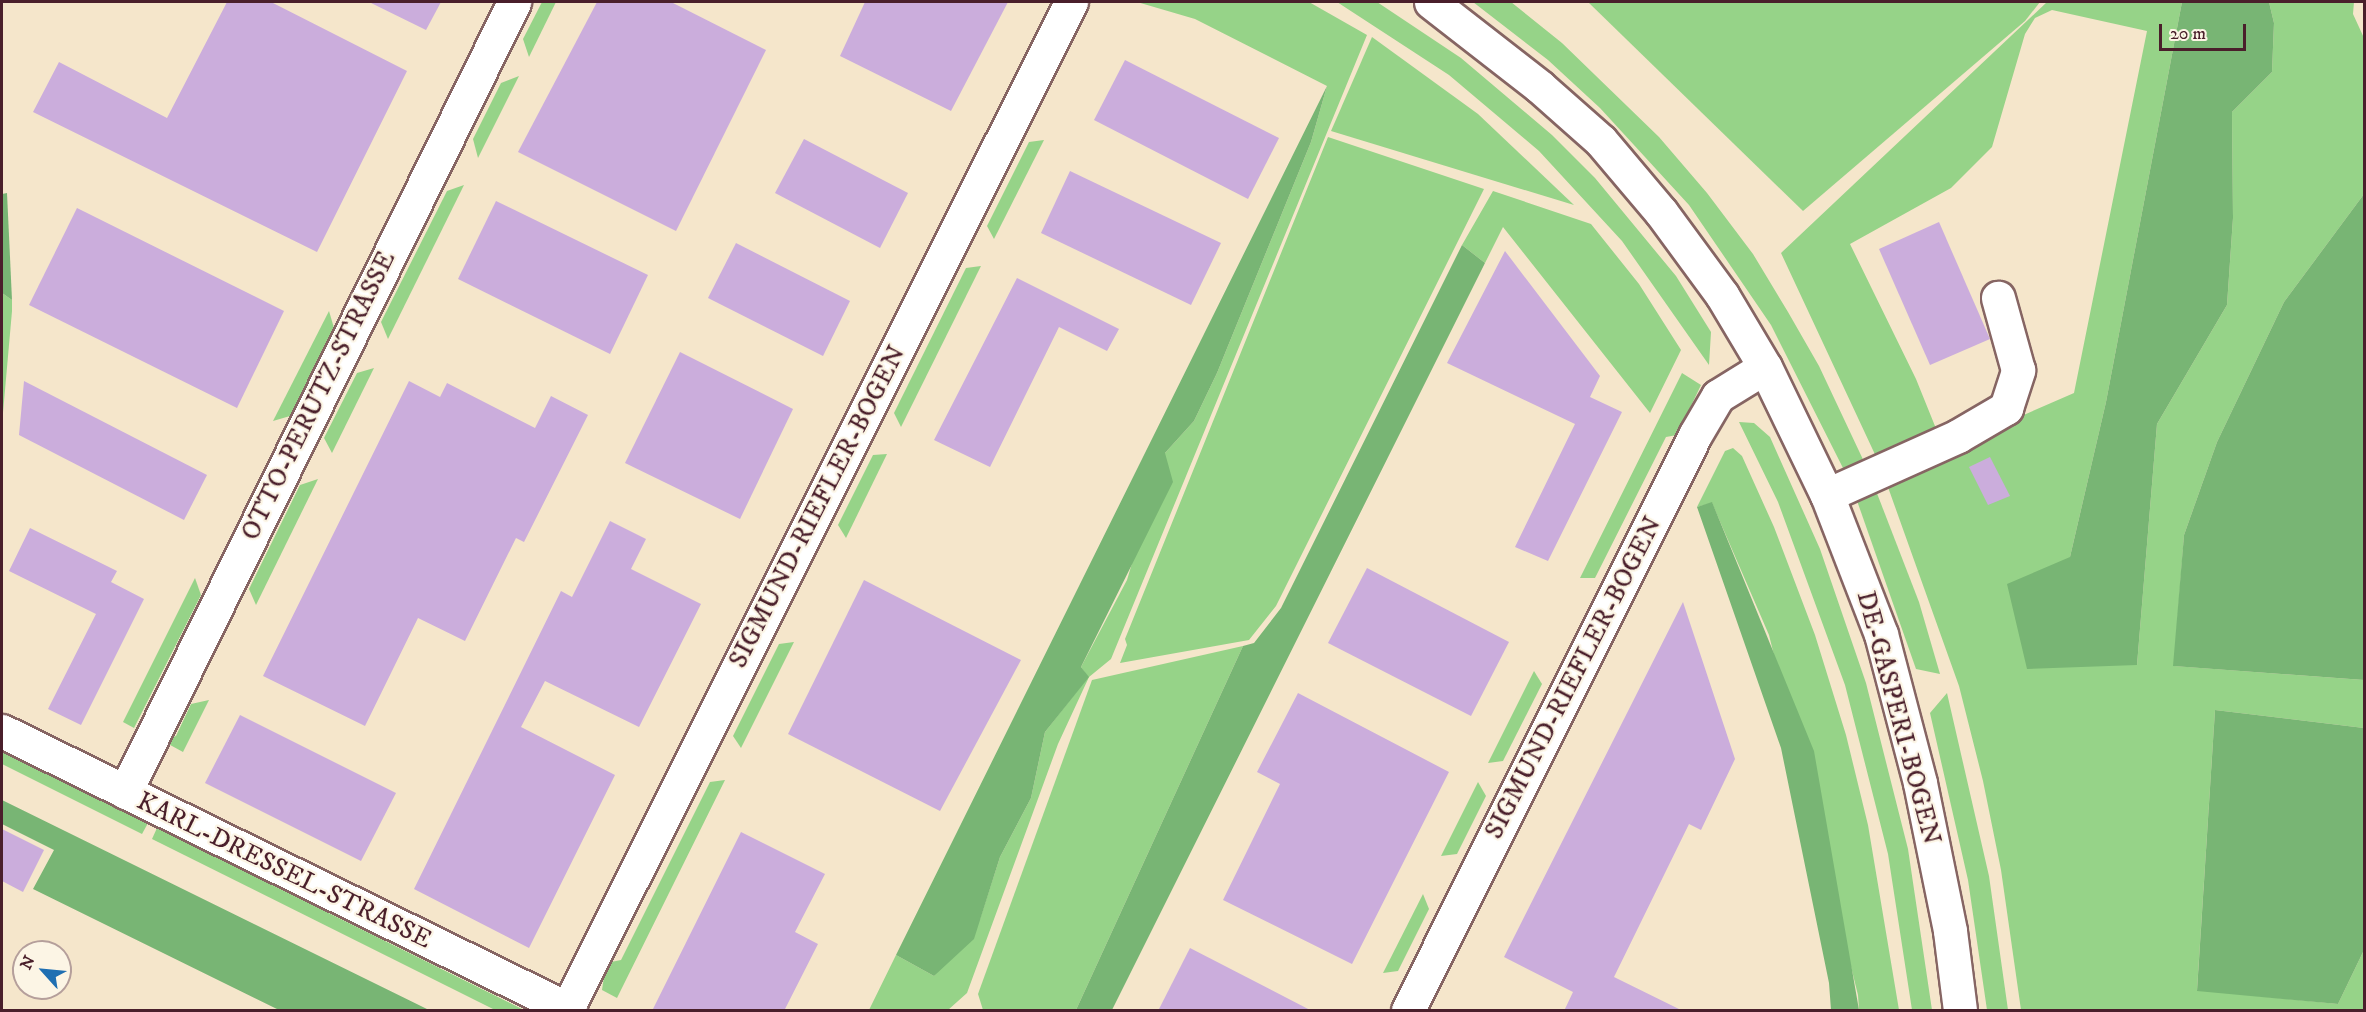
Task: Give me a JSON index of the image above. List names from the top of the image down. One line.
{"streets":{"street":["OTTO-PERUTZ-STRASSE","SIGMUND-RIEFLER-BOGEN","DE-GASPERI-BOGEN","KARL-DRESSEL-STRASSE"]},"crossings":[["OTTO-PERUTZ-STRASSE","KARL-DRESSEL-STRASSE"],["SIGMUND-RIEFLER-BOGEN","DE-GASPERI-BOGEN"],["SIGMUND-RIEFLER-BOGEN","KARL-DRESSEL-STRASSE"]],"scale_bar":"20 m","north":"top left"}
